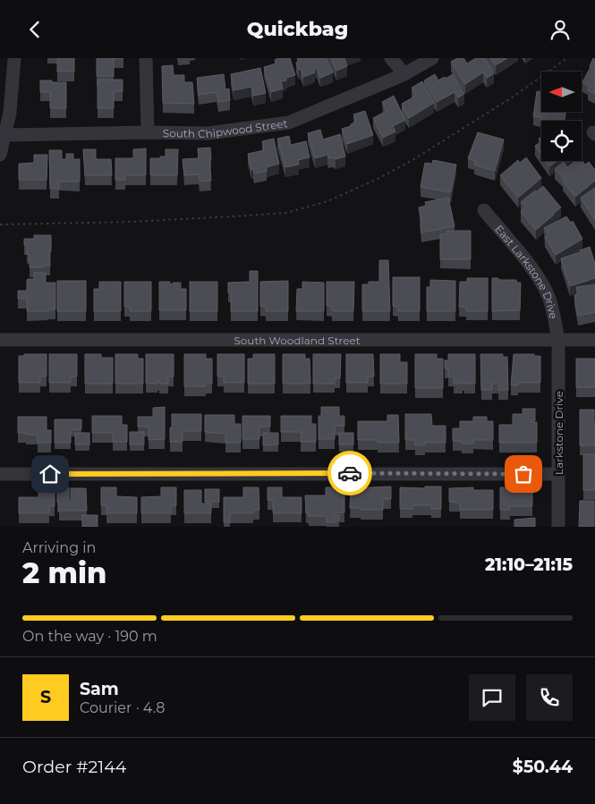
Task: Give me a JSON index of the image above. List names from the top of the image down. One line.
{"streets":{"street":["South Chipwood Street","East Larkstone Drive","South Woodland Street","Larkstone Drive"]},"crossings":[["East Larkstone Drive","South Woodland Street"],["East Larkstone Drive","Larkstone Drive"],["South Woodland Street","Larkstone Drive"]],"north":"left","page":{"header":"Quickbag","heading":["2 min","Arriving in","21:10–21:15"],"panel":["Sam","Courier · 4.8","Order #2144","$50.44"],"bar":"On the way · 190 m","round":"S"}}
